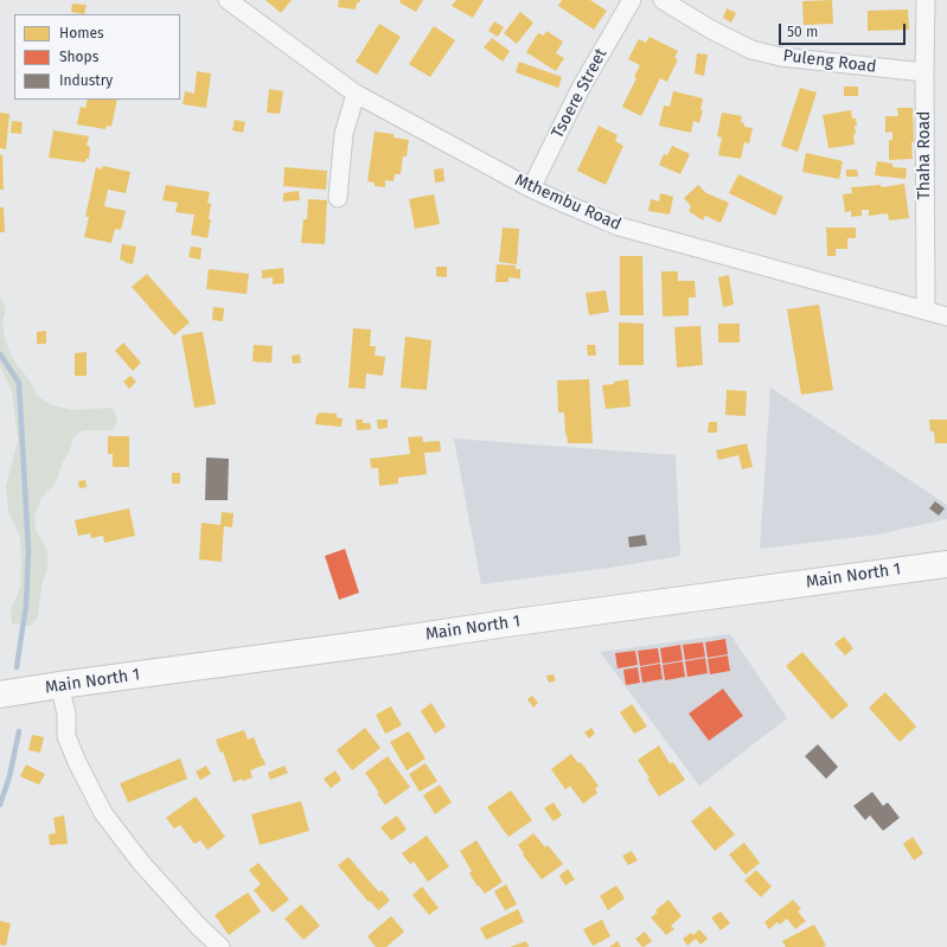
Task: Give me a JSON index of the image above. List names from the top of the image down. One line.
{"streets":{"main road":["Main North 1"],"street":["Puleng Road","Tsoere Street","Thaha Road","Mthembu Road"]},"crossings":[["Puleng Road","Thaha Road"],["Tsoere Street","Mthembu Road"],["Thaha Road","Mthembu Road"]],"legend":["Homes","Shops","Industry"],"scale_bar":"50 m"}
